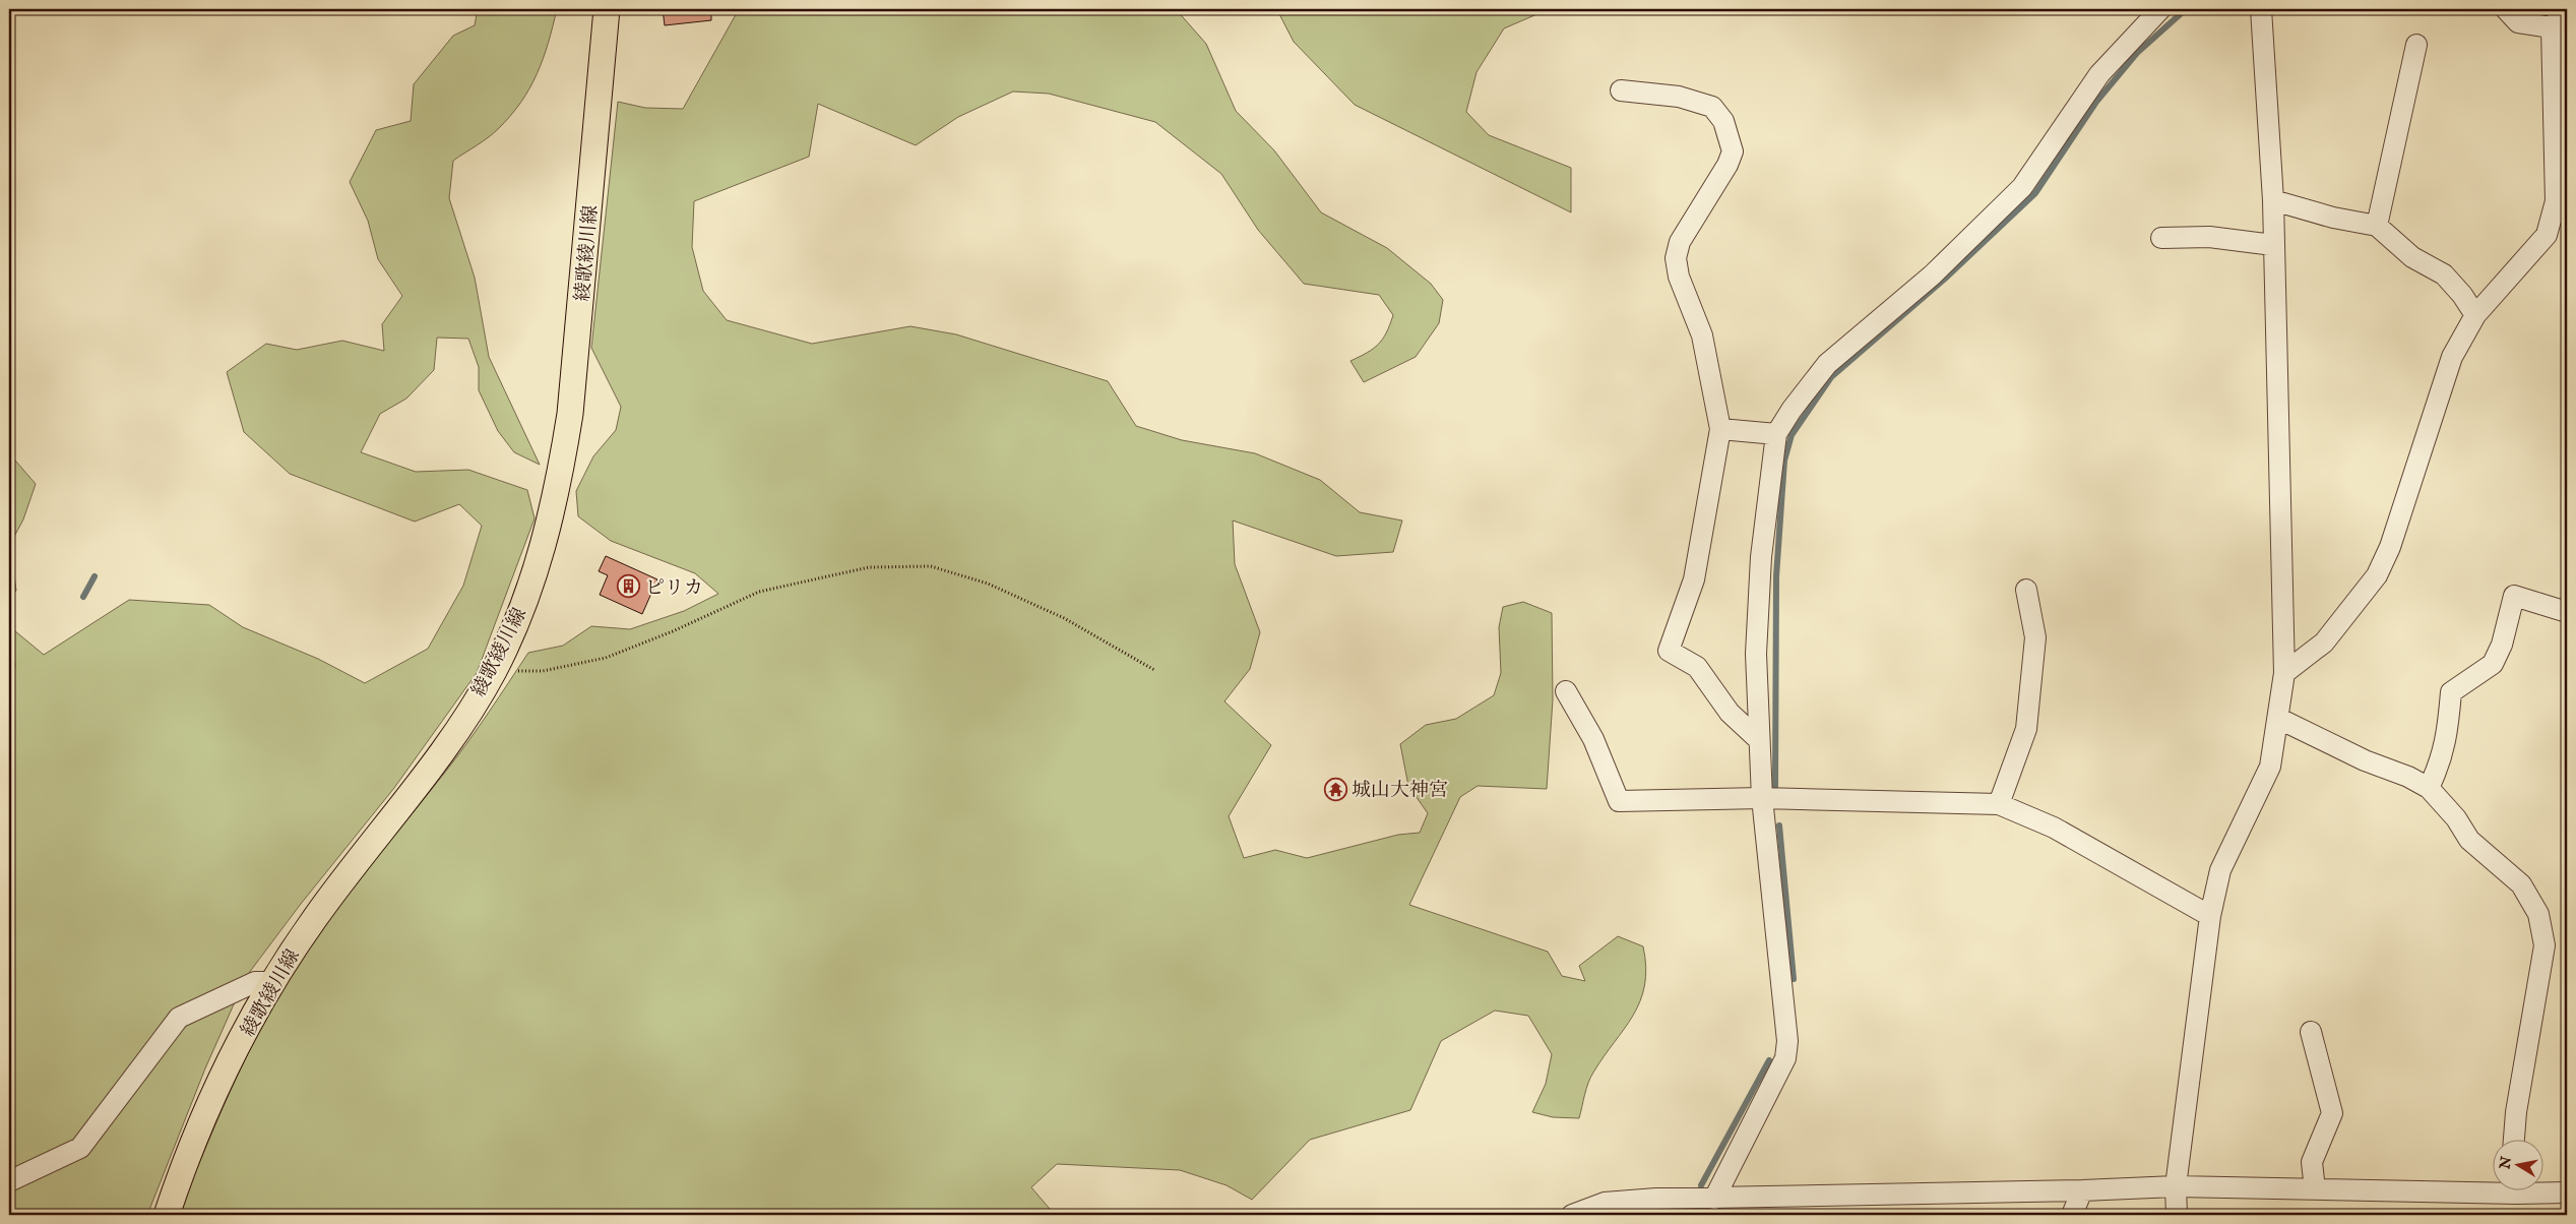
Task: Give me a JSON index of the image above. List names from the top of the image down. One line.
{"streets":{"main road":["綾歌綾川線"]},"places":{"building":["ピリカ"],"temple":["城山大神宮"]},"north":"left"}
